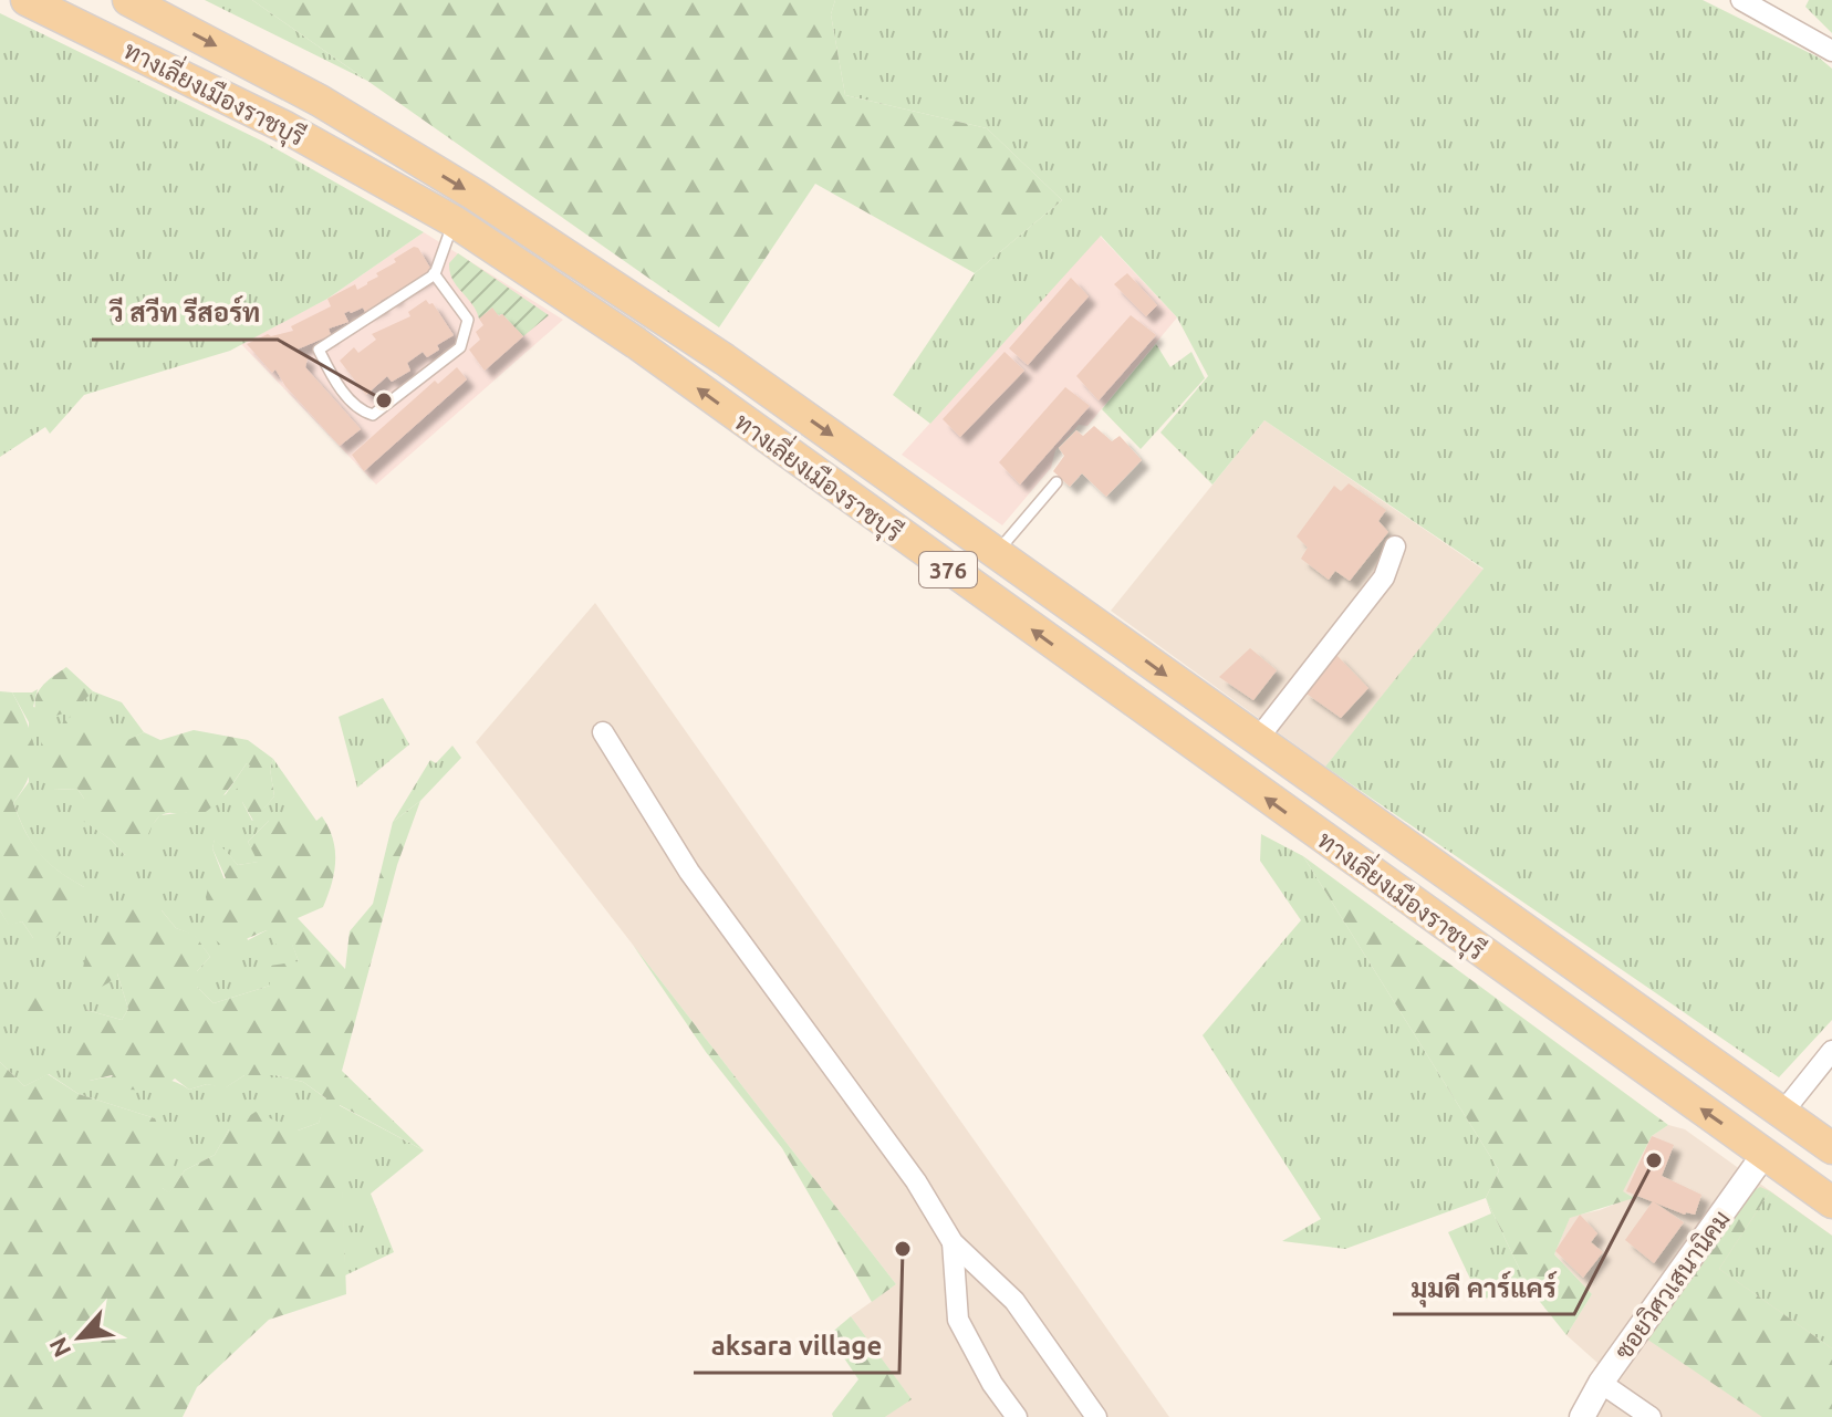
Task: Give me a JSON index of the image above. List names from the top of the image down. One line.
{"streets":{"main road":["ทางเลี่ยงเมืองราชบุรี","376"],"street":["ซอยวิศวเสนานิคม"]},"crossings":[["ทางเลี่ยงเมืองราชบุรี","ซอยวิศวเสนานิคม"]],"places":["วี สวีท รีสอร์ท","มุมดี คาร์แคร์","aksara village"],"north":"bottom left"}
